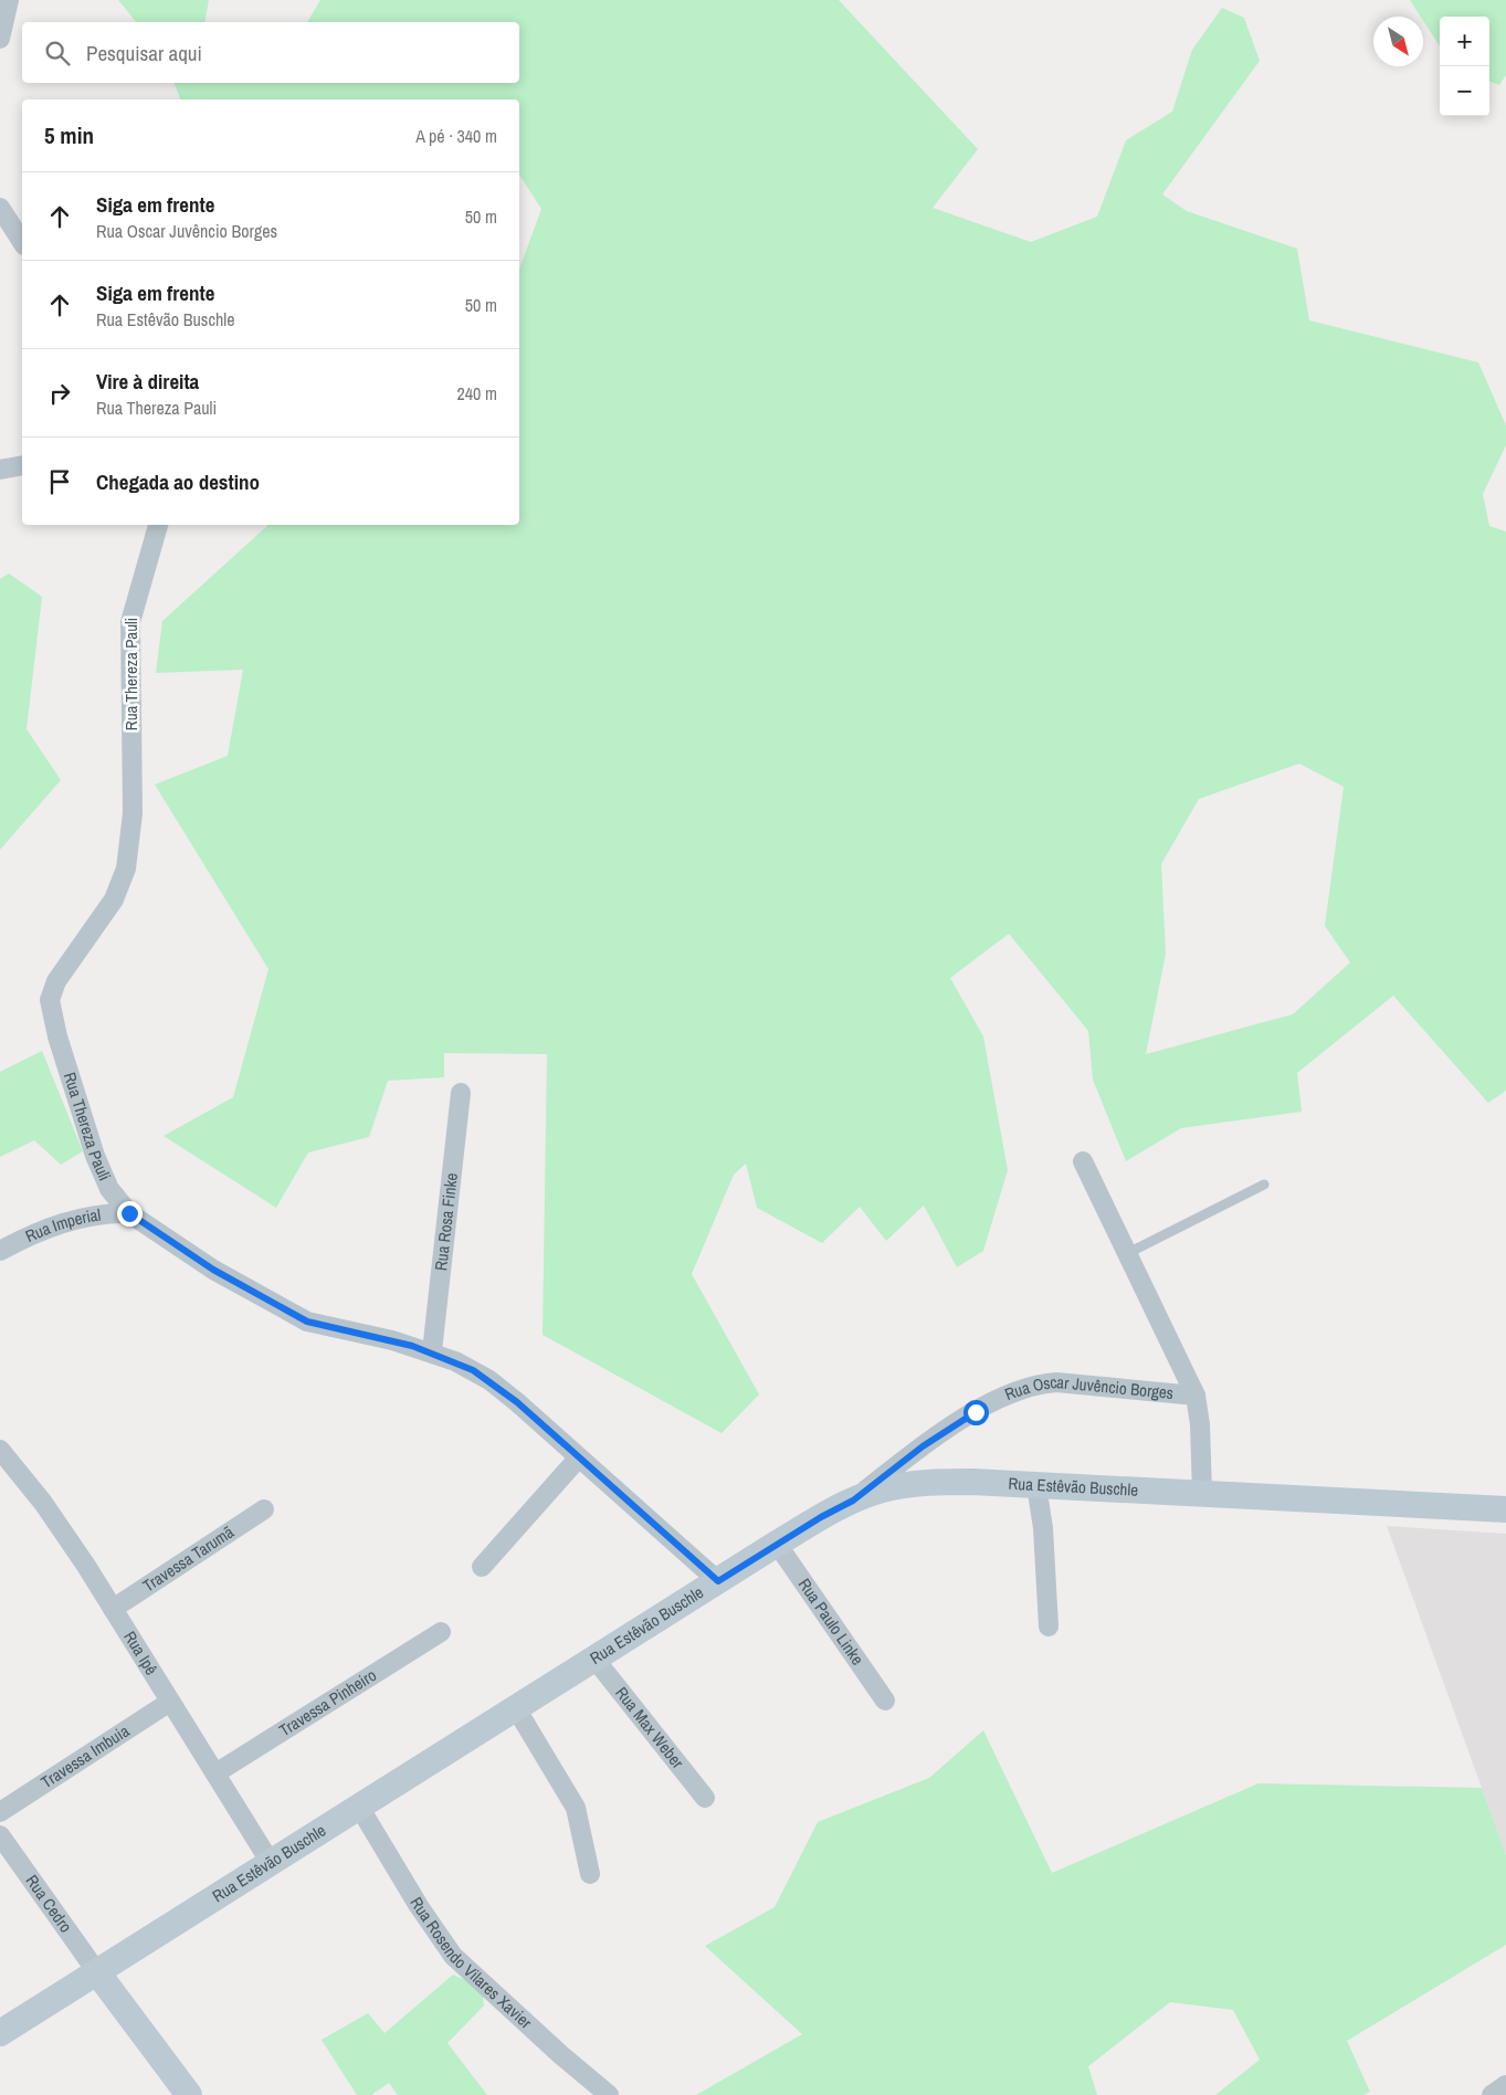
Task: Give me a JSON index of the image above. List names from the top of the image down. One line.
{"streets":{"street":["Rua Thereza Pauli","Rua Rosa Finke","Rua Imperial","Rua Oscar Juvêncio Borges","Rua Estêvão Buschle","Travessa Tarumã","Rua Paulo Linke","Rua Ipê","Travessa Pinheiro","Rua Max Weber","Travessa Imbuia","Rua Cedro","Rua Rosendo Vilares Xavier"]},"crossings":[["Rua Thereza Pauli","Rua Rosa Finke"],["Rua Thereza Pauli","Rua Imperial"],["Rua Thereza Pauli","Rua Estêvão Buschle"],["Rua Oscar Juvêncio Borges","Rua Estêvão Buschle"],["Rua Estêvão Buschle","Rua Paulo Linke"],["Rua Estêvão Buschle","Rua Ipê"],["Rua Estêvão Buschle","Rua Max Weber"],["Rua Estêvão Buschle","Rua Cedro"],["Rua Estêvão Buschle","Rua Rosendo Vilares Xavier"],["Travessa Tarumã","Rua Ipê"],["Rua Ipê","Travessa Pinheiro"],["Rua Ipê","Travessa Imbuia"]],"north":"bottom right","page":{"map_buttons":["+","−"],"search":"Pesquisar aqui","heading":["5 min","A pé · 340 m"],"list":[["Siga em frente","Rua Oscar Juvêncio Borges","50 m"],["Siga em frente","Rua Estêvão Buschle","50 m"],["Vire à direita","Rua Thereza Pauli","240 m"],"Chegada ao destino"]}}
